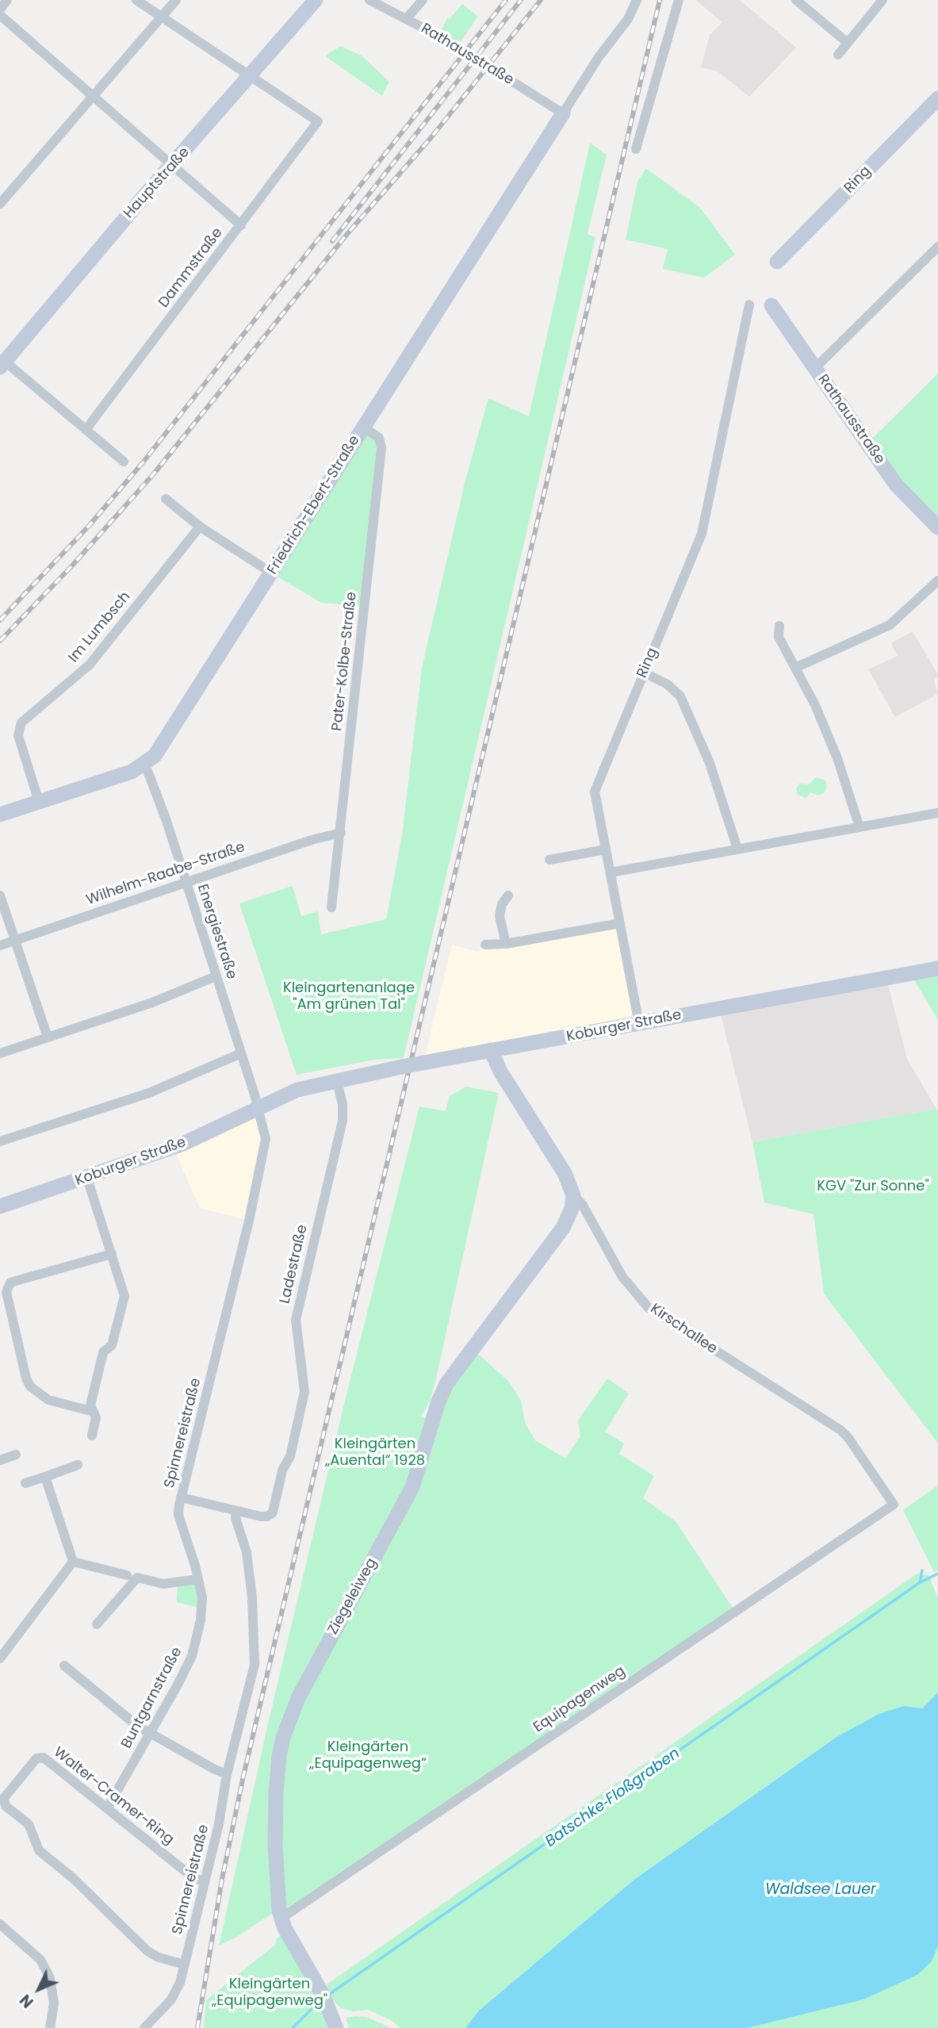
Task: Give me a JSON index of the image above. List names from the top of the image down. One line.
{"streets":{"main road":["Rathausstraße","Ring","Hauptstraße","Friedrich-Ebert-Straße","Koburger Straße","Kirschallee","Ziegeleiweg"],"street":["Dammstraße","Im Lumbsch","Pater-Kolbe-Straße","Wilhelm-Raabe-Straße","Energiestraße","Ladestraße","Spinnereistraße","Buntgarnstraße","Equipagenweg","Walter-Cramer-Ring"]},"crossings":[["Rathausstraße","Friedrich-Ebert-Straße"],["Ring","Koburger Straße"],["Hauptstraße","Dammstraße"],["Friedrich-Ebert-Straße","Im Lumbsch"],["Friedrich-Ebert-Straße","Pater-Kolbe-Straße"],["Friedrich-Ebert-Straße","Energiestraße"],["Pater-Kolbe-Straße","Wilhelm-Raabe-Straße"],["Wilhelm-Raabe-Straße","Energiestraße"],["Energiestraße","Koburger Straße"],["Energiestraße","Spinnereistraße"],["Koburger Straße","Ladestraße"],["Koburger Straße","Kirschallee"],["Koburger Straße","Spinnereistraße"],["Ladestraße","Spinnereistraße"],["Kirschallee","Ziegeleiweg"],["Kirschallee","Equipagenweg"],["Spinnereistraße","Buntgarnstraße"],["Spinnereistraße","Walter-Cramer-Ring"],["Ziegeleiweg","Equipagenweg"],["Buntgarnstraße","Walter-Cramer-Ring"]],"water":["Batschke‐Floßgraben","Waldsee Lauer"],"parks":["Kleingartenanlage \"Am grünen Tal\"","KGV \"Zur Sonne\"","Kleingärten „Auental“ 1928","Kleingärten „Equipagenweg“","Kleingärten „Equipagenweg\""],"north":"bottom left"}
